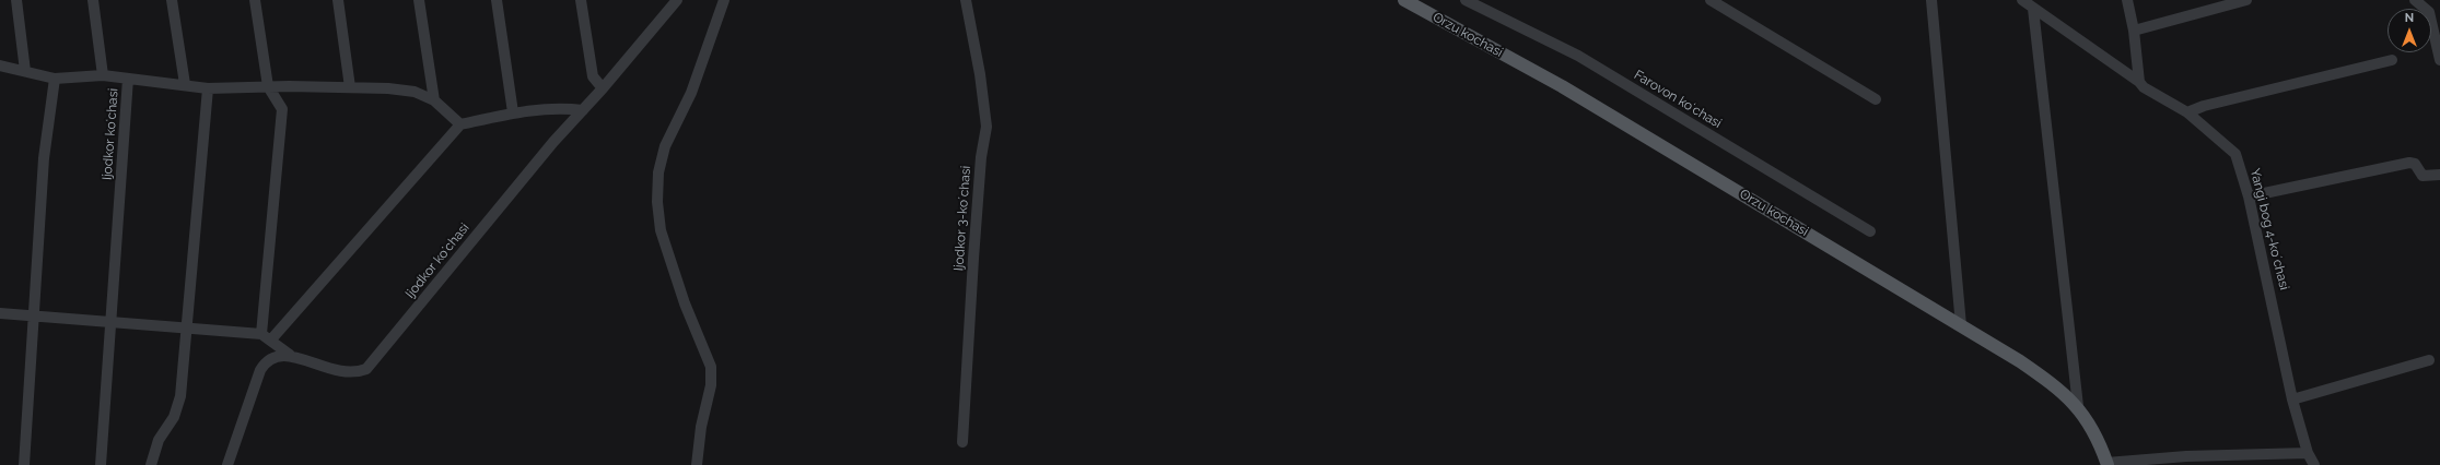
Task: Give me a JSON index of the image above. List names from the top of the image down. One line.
{"streets":{"main road":["Orzu kochasi"],"street":["Farovon koʻchasi","Ijodkor koʻchasi","Ijodkor 3-koʼchasi","Yangi bog 4-koʼchasi"]},"north":"top"}
